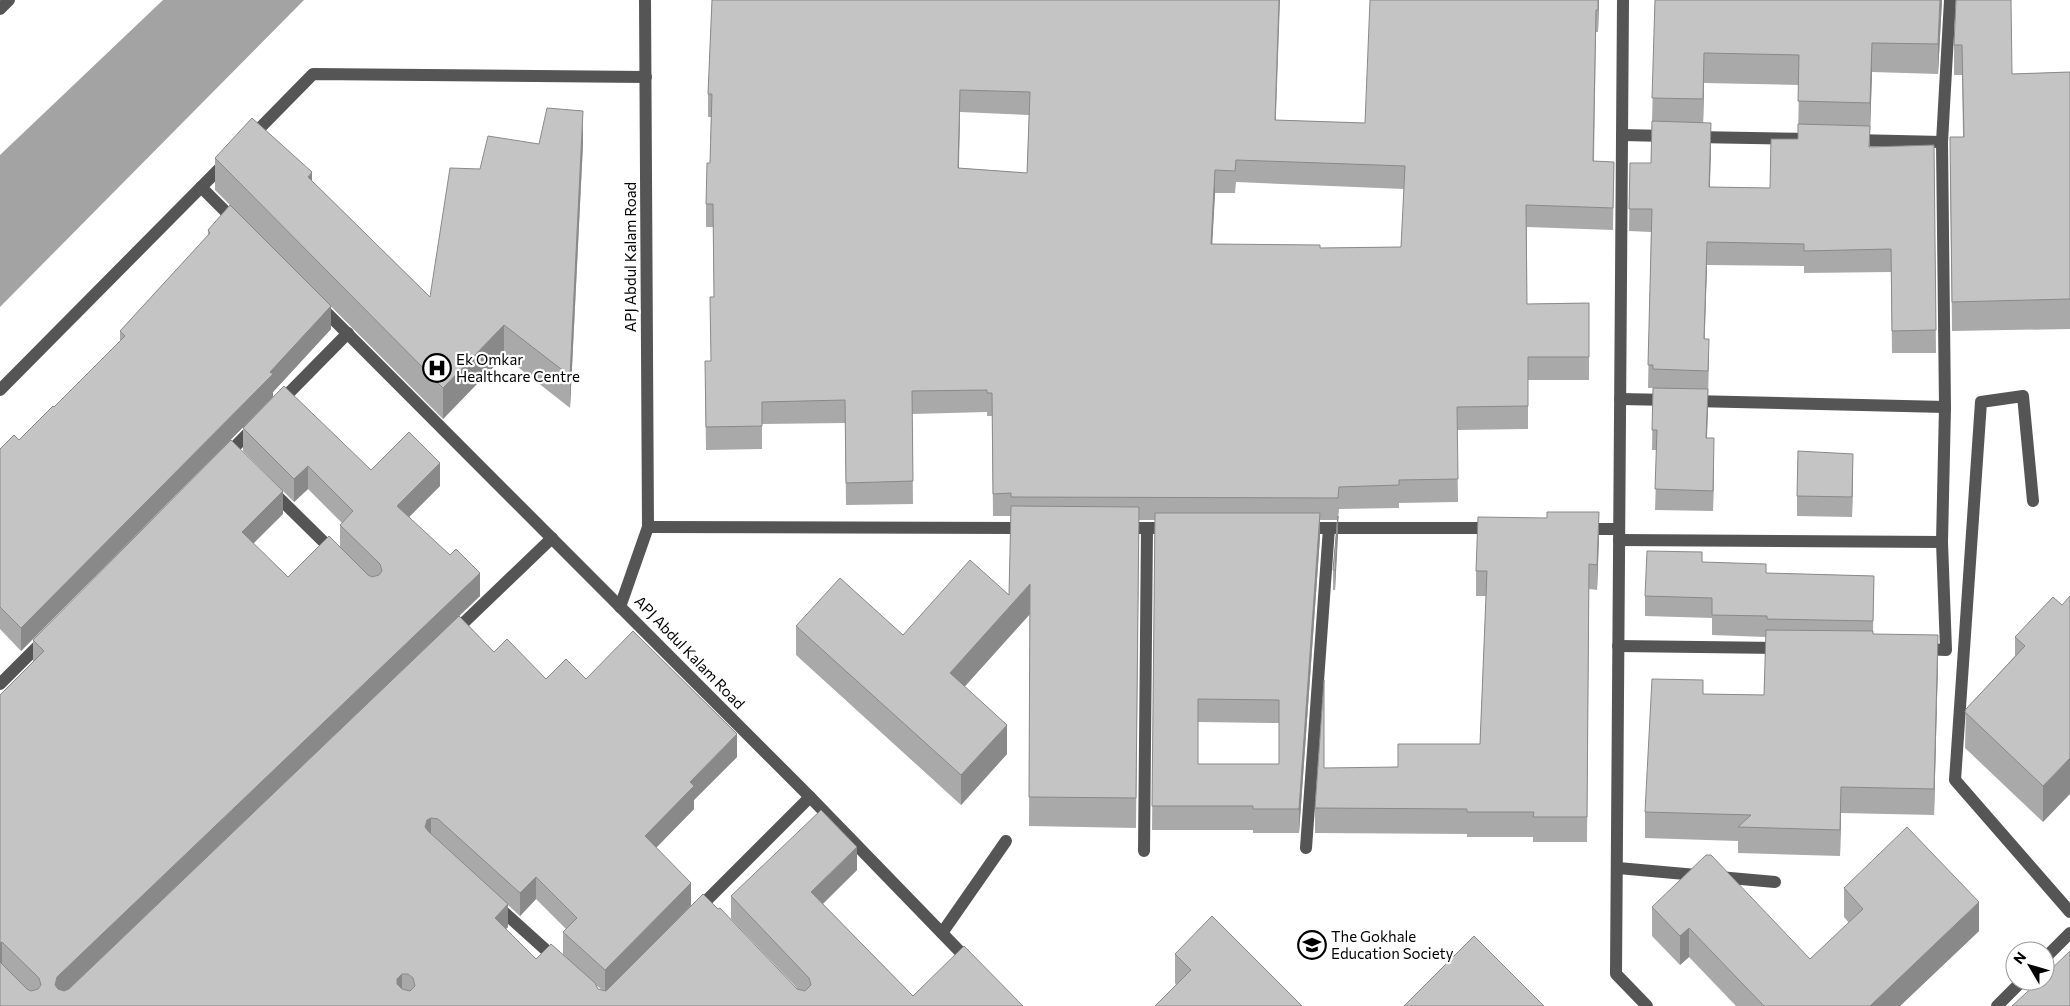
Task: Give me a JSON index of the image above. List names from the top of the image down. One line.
{"streets":{"street":["APJ Abdul Kalam Road"]},"places":{"hospital":["Ek Omkar Healthcare Centre"],"school or university":["The Gokhale Education Society"]},"north":"top left"}
